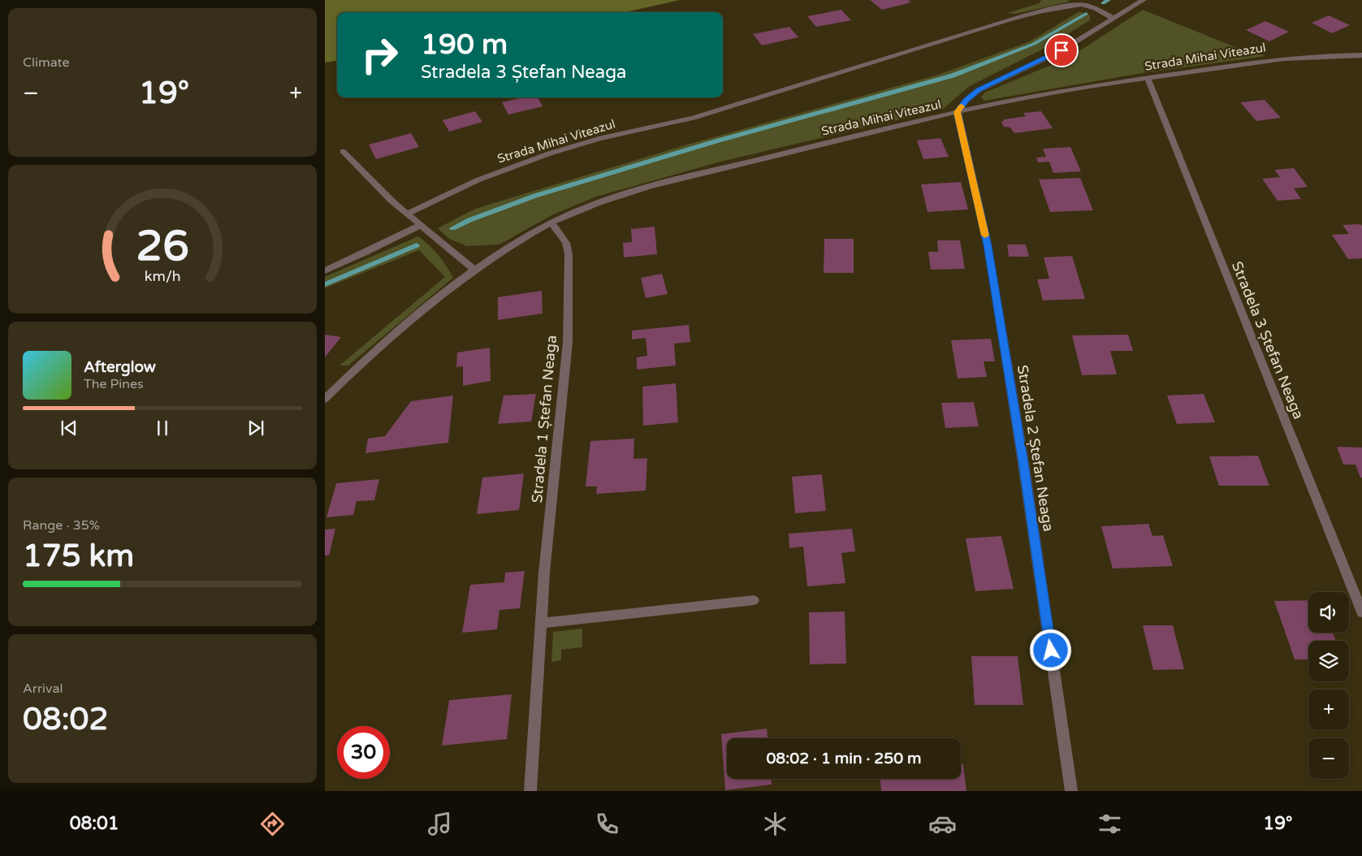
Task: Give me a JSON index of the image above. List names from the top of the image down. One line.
{"streets":{"street":["Strada Mihai Viteazul","Stradela 3 Ștefan Neaga","Stradela 1 Ștefan Neaga","Stradela 2 Ștefan Neaga"]},"crossings":[["Strada Mihai Viteazul","Stradela 3 Ștefan Neaga"],["Strada Mihai Viteazul","Stradela 1 Ștefan Neaga"],["Strada Mihai Viteazul","Stradela 2 Ștefan Neaga"]],"page":{"tile":["Climate",["Range · 35%","175 km"],["Arrival","08:02"]],"turn":["190 m","Stradela 3 Ștefan Neaga"],"heat":["−","19°","+"],"song":["Afterglow","The Pines"],"map_buttons":["+","−"],"limit":"30","trip":"08:02 · 1 min · 250 m","tabs":["08:01","19°"],"gauge":["26","km/h"]}}
